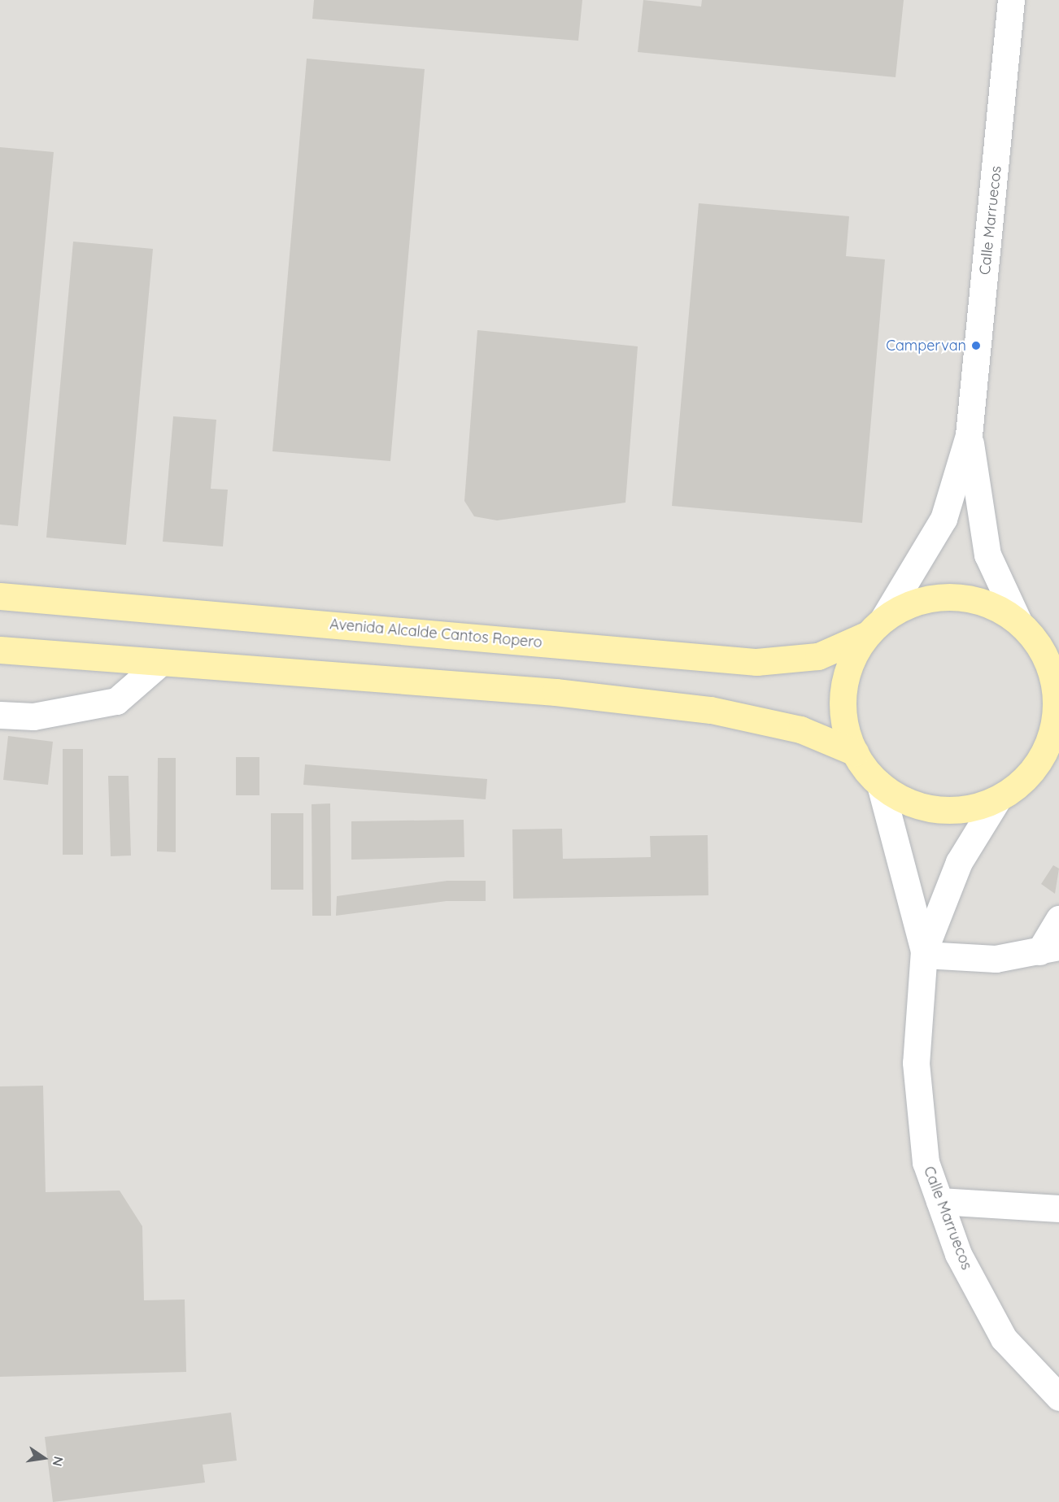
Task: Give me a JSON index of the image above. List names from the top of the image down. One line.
{"streets":{"main road":["Avenida Alcalde Cantos Ropero"],"street":["Calle Marruecos"]},"crossings":[["Calle Marruecos","Avenida Alcalde Cantos Ropero"]],"places":["Campervan"],"north":"right"}
